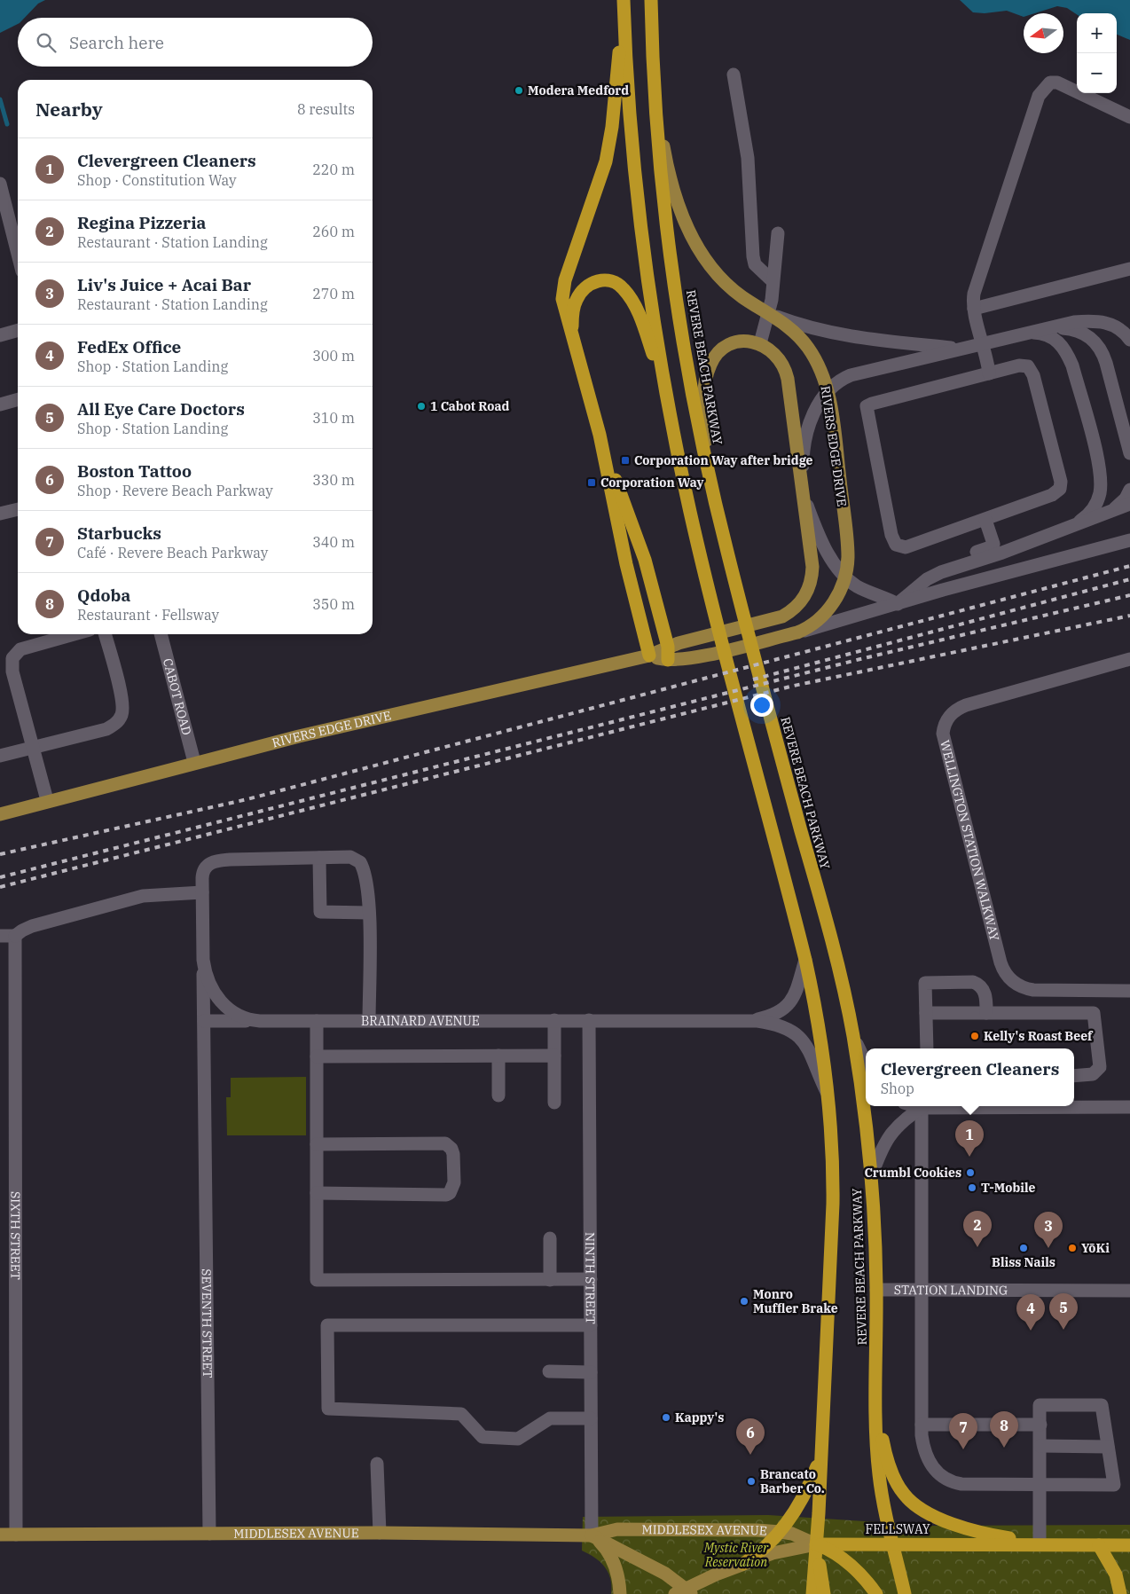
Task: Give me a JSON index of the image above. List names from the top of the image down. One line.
{"streets":{"highway":["REVERE BEACH PARKWAY","FELLSWAY"],"main road":["RIVERS EDGE DRIVE","MIDDLESEX AVENUE"],"street":["CABOT ROAD","WELLINGTON STATION WALKWAY","BRAINARD AVENUE","SIXTH STREET","NINTH STREET","STATION LANDING","SEVENTH STREET"]},"crossings":[["REVERE BEACH PARKWAY","RIVERS EDGE DRIVE"],["REVERE BEACH PARKWAY","BRAINARD AVENUE"],["REVERE BEACH PARKWAY","STATION LANDING"],["REVERE BEACH PARKWAY","FELLSWAY"],["REVERE BEACH PARKWAY","MIDDLESEX AVENUE"],["RIVERS EDGE DRIVE","CABOT ROAD"],["BRAINARD AVENUE","NINTH STREET"],["BRAINARD AVENUE","SEVENTH STREET"],["SIXTH STREET","MIDDLESEX AVENUE"],["NINTH STREET","MIDDLESEX AVENUE"],["SEVENTH STREET","MIDDLESEX AVENUE"],["FELLSWAY","MIDDLESEX AVENUE"]],"parks":["Mystic River Reservation"],"places":{"other":["Modera Medford","1 Cabot Road","Kelly's Roast Beef","Crumbl Cookies","T-Mobile","Bliss Nails","YōKi","Monro Muffler Brake","Kappy's","Brancato Barber Co."],"transit":["Corporation Way after bridge","Corporation Way"]},"north":"left","page":{"map_buttons":["+","−"],"search":"Search here","heading":["Nearby","8 results"],"list":[{"mark":"1","name":"Clevergreen Cleaners","note":"Shop · Constitution Way","value":"220 m"},{"mark":"2","name":"Regina Pizzeria","note":"Restaurant · Station Landing","value":"260 m"},{"mark":"3","name":"Liv's Juice + Acai Bar","note":"Restaurant · Station Landing","value":"270 m"},{"mark":"4","name":"FedEx Office","note":"Shop · Station Landing","value":"300 m"},{"mark":"5","name":"All Eye Care Doctors","note":"Shop · Station Landing","value":"310 m"},{"mark":"6","name":"Boston Tattoo","note":"Shop · Revere Beach Parkway","value":"330 m"},{"mark":"7","name":"Starbucks","note":"Café · Revere Beach Parkway","value":"340 m"},{"mark":"8","name":"Qdoba","note":"Restaurant · Fellsway","value":"350 m"}],"popup":["Clevergreen Cleaners","Shop"],"pins":["1","2","3","5","4","8","7","6"]}}
